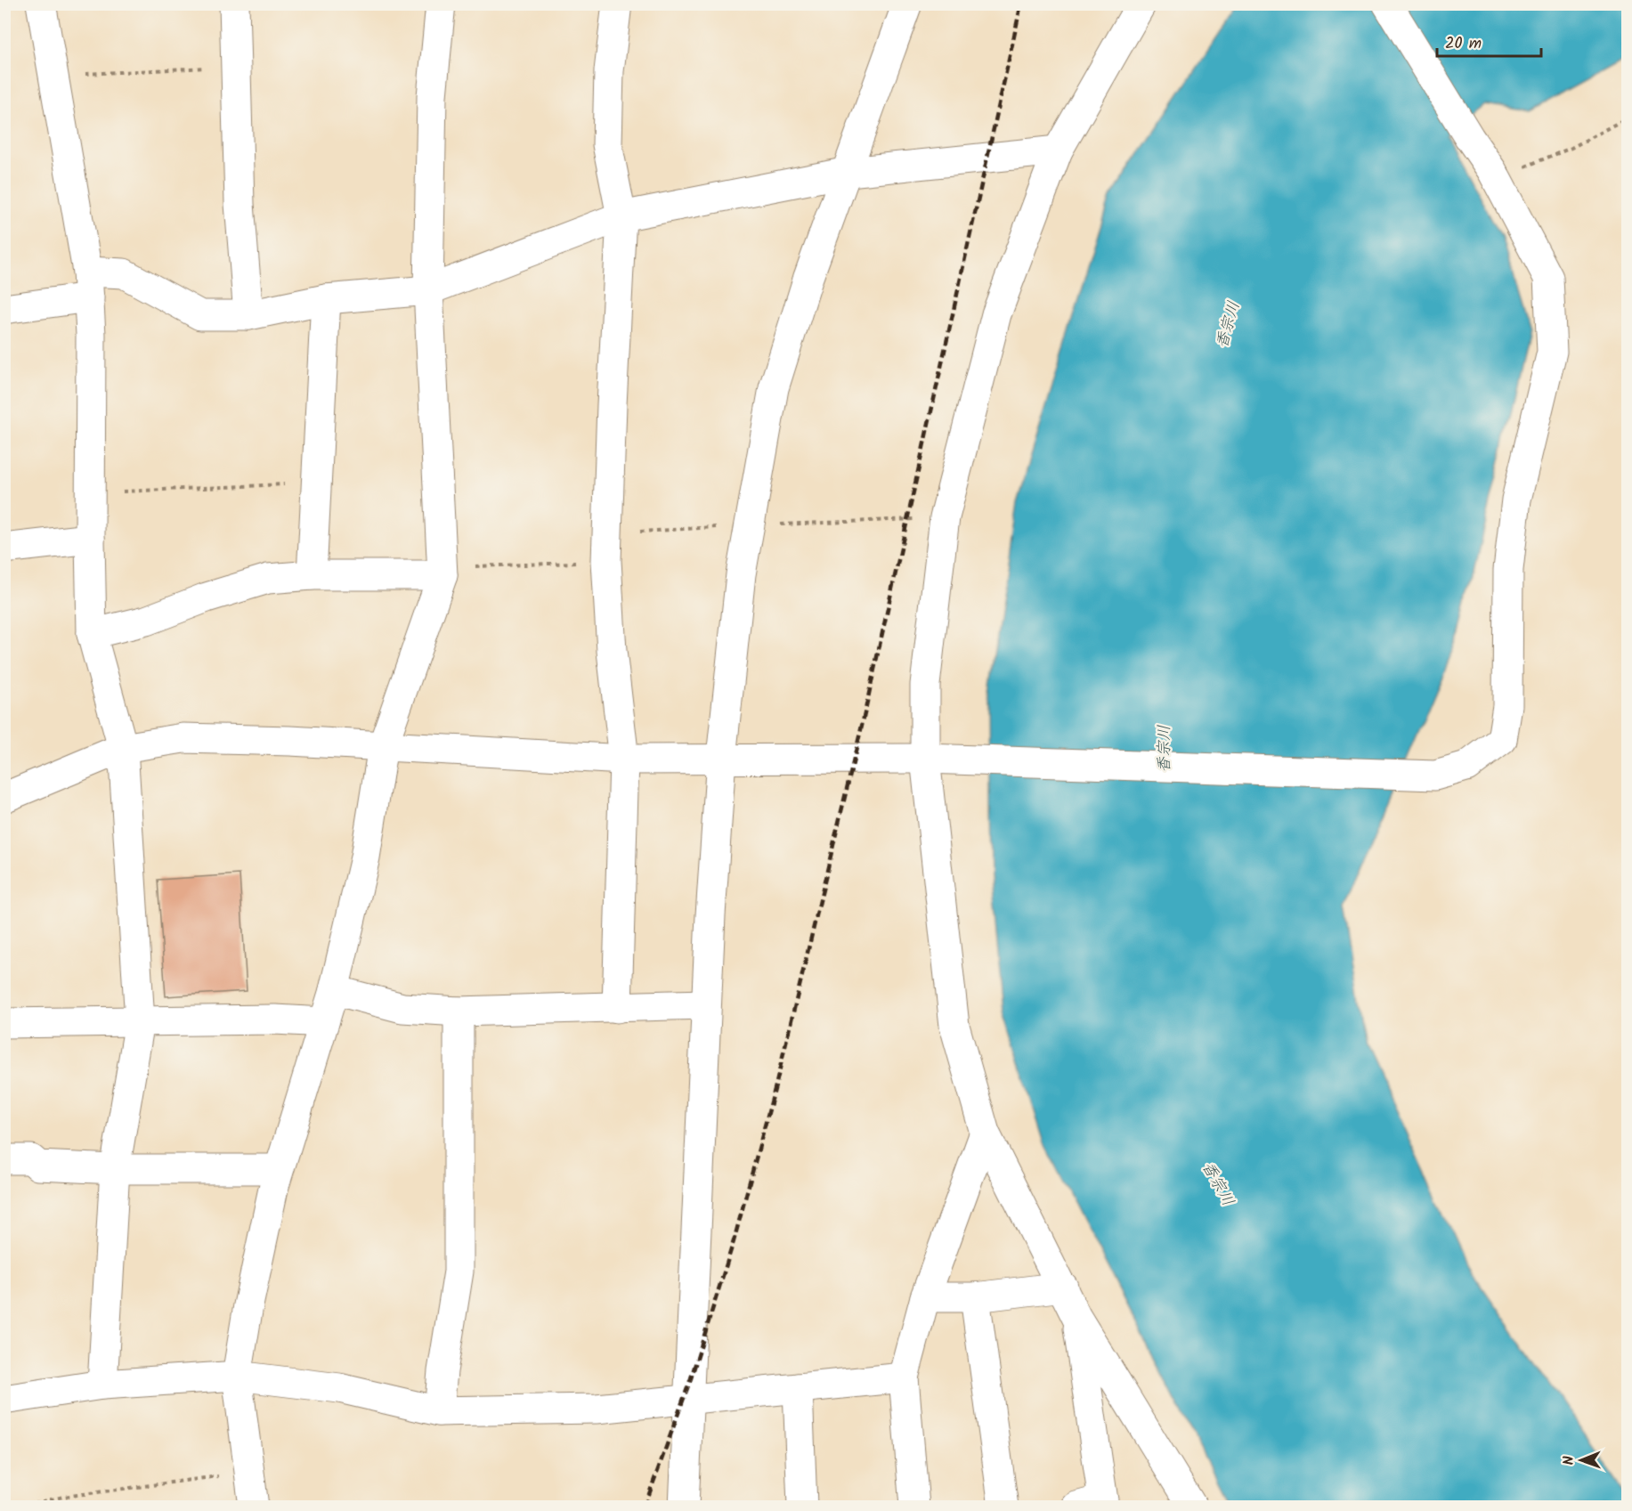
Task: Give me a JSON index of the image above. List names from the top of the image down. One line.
{"water":["香宗川"],"scale_bar":"20 m","north":"left"}
